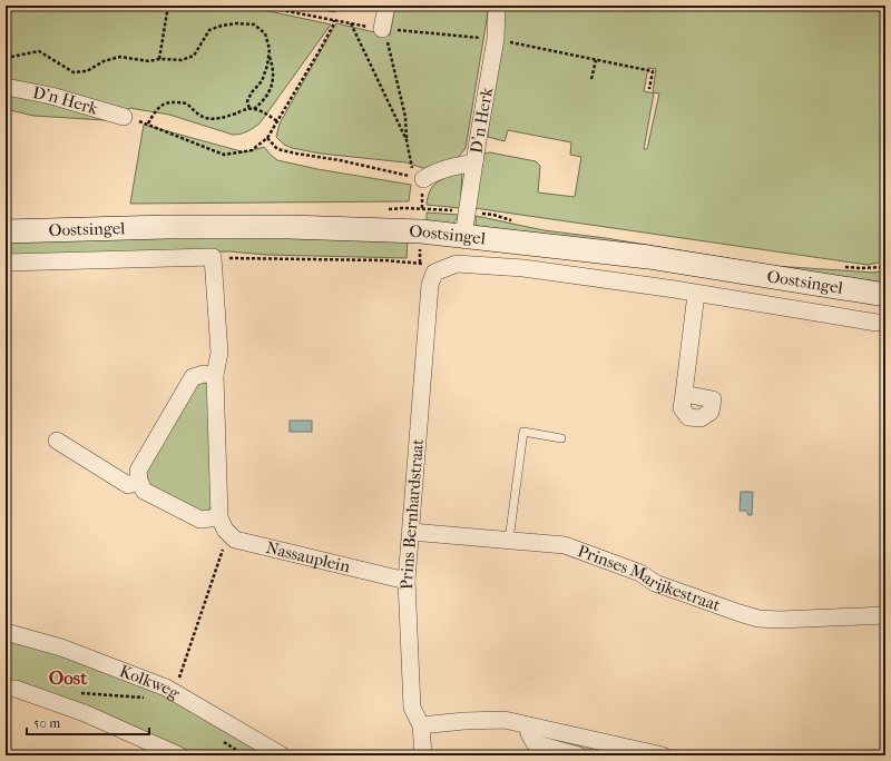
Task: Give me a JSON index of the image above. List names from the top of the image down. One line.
{"streets":{"main road":["Oostsingel"],"street":["D'n Herk","Prins Bernhardstraat","Nassauplein","Prinses Marijkestraat","Kolkweg"]},"crossings":[["D'n Herk","Oostsingel"],["Oostsingel","Prins Bernhardstraat"],["Prins Bernhardstraat","Nassauplein"],["Prins Bernhardstraat","Prinses Marijkestraat"]],"districts":["Oost"],"scale_bar":"50 m"}
